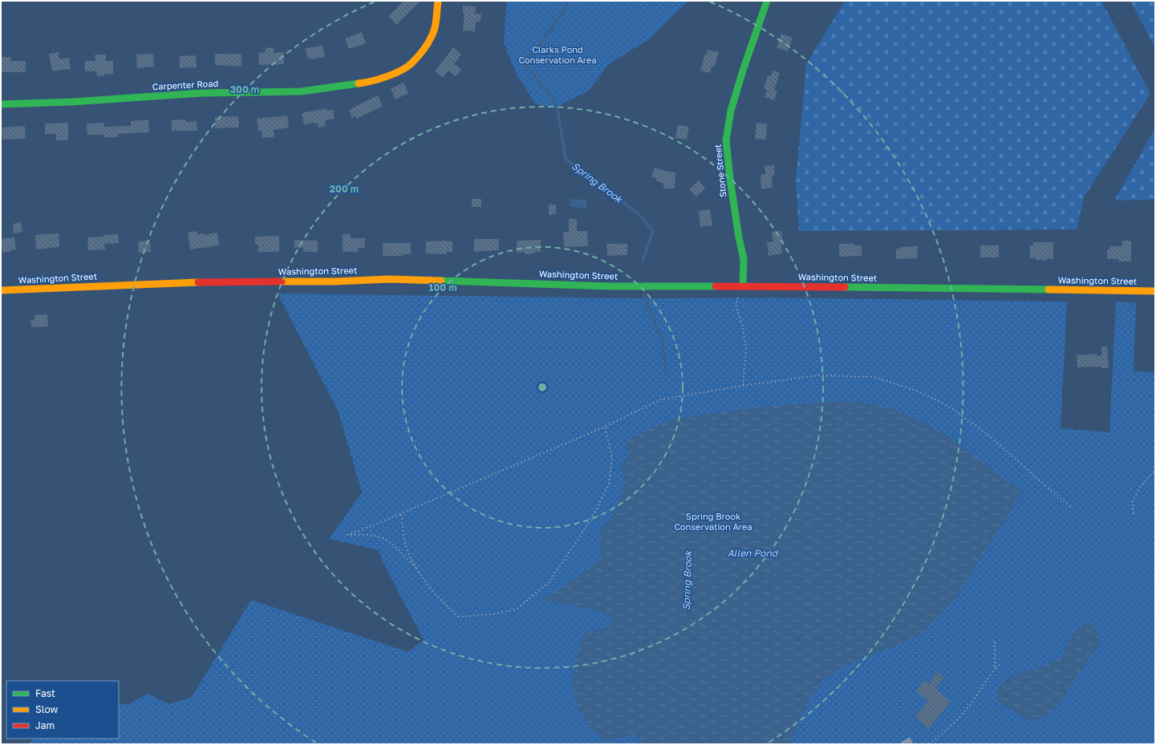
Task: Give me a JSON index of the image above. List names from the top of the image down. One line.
{"streets":{"main road":["Carpenter Road","Stone Street","Washington Street"]},"crossings":[["Stone Street","Washington Street"]],"water":["Spring Brook","Allen Pond"],"parks":["Clarks Pond Conservation Area","Spring Brook Conservation Area"],"legend":["Fast","Slow","Jam"],"rings":["300 m","200 m","100 m"]}
